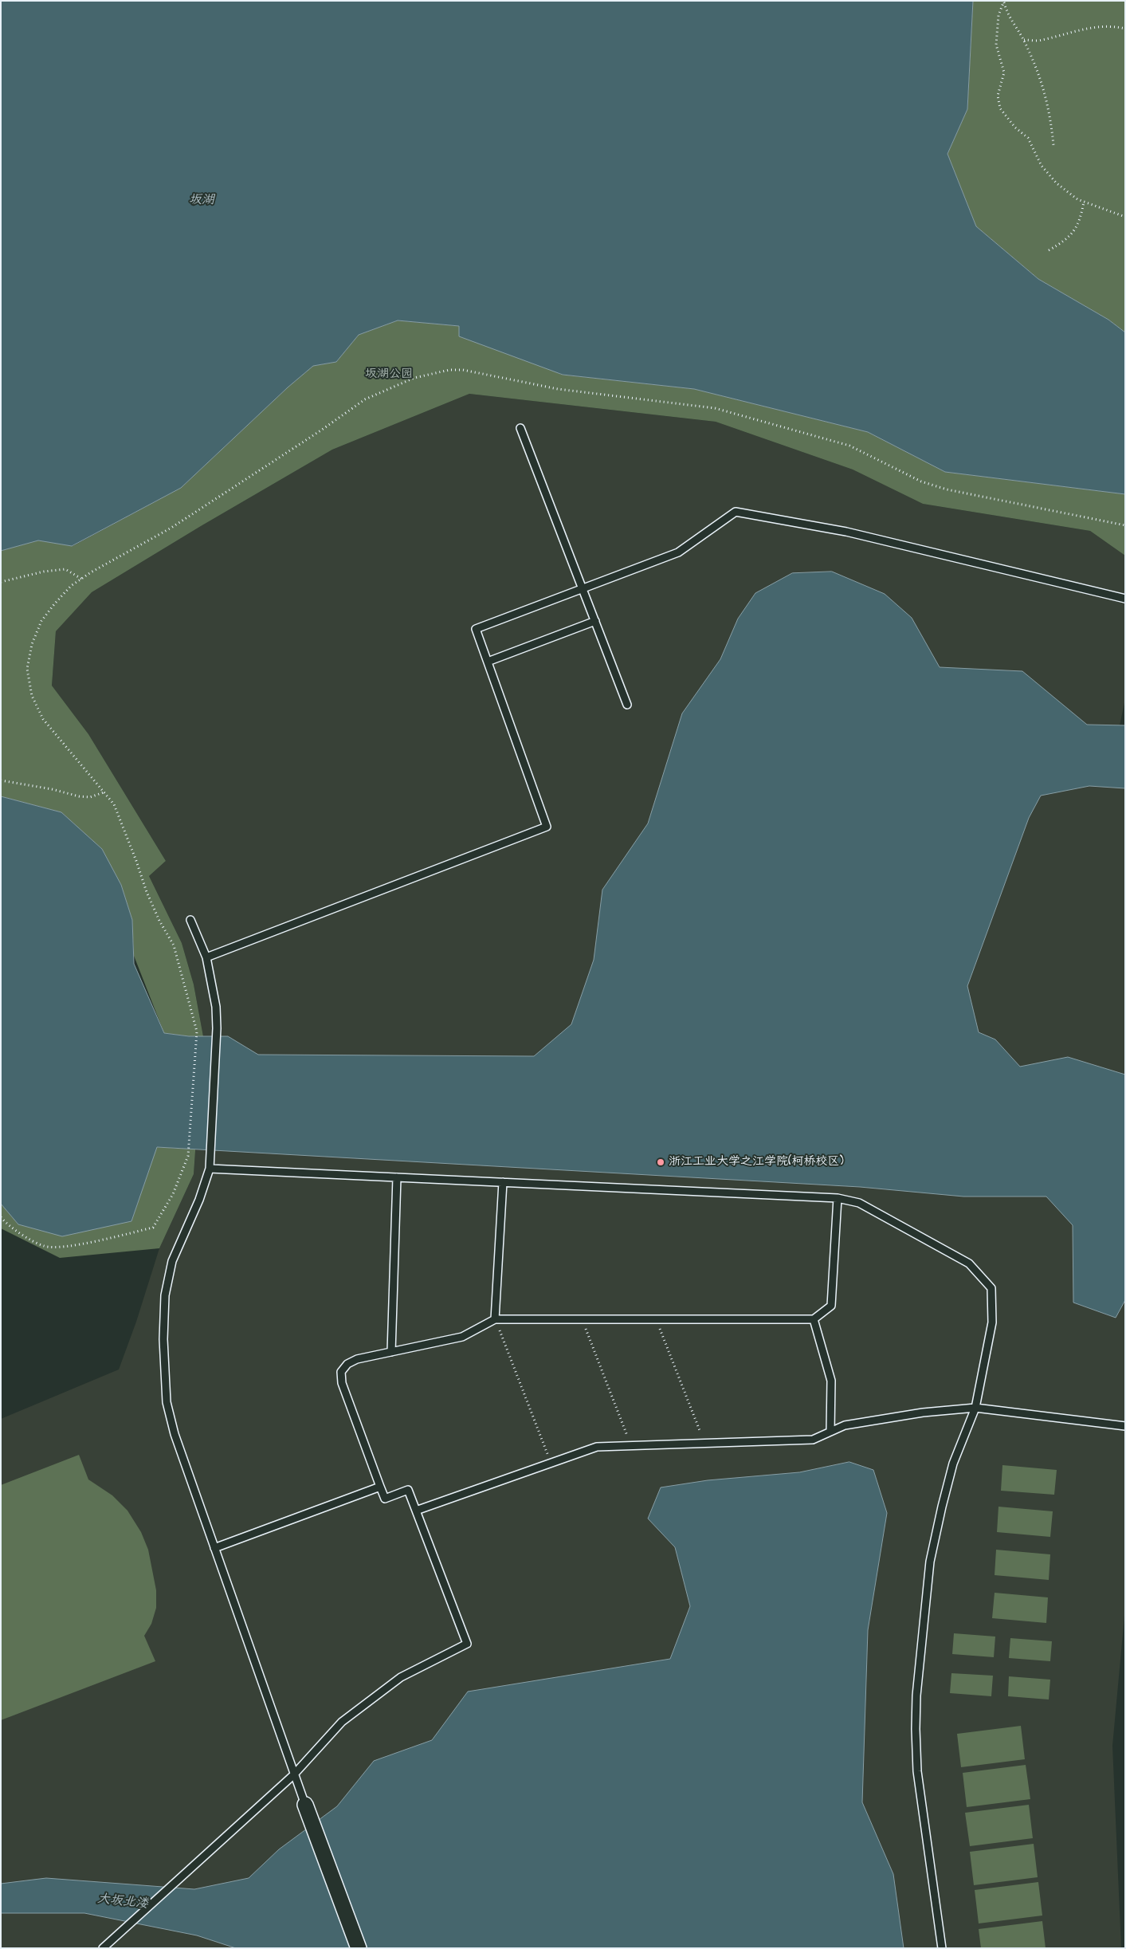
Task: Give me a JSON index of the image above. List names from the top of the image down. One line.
{"water":["坂湖","大坂北溇"],"parks":["坂湖公园"],"places":["浙江工业大学之江学院(柯桥校区)"]}
